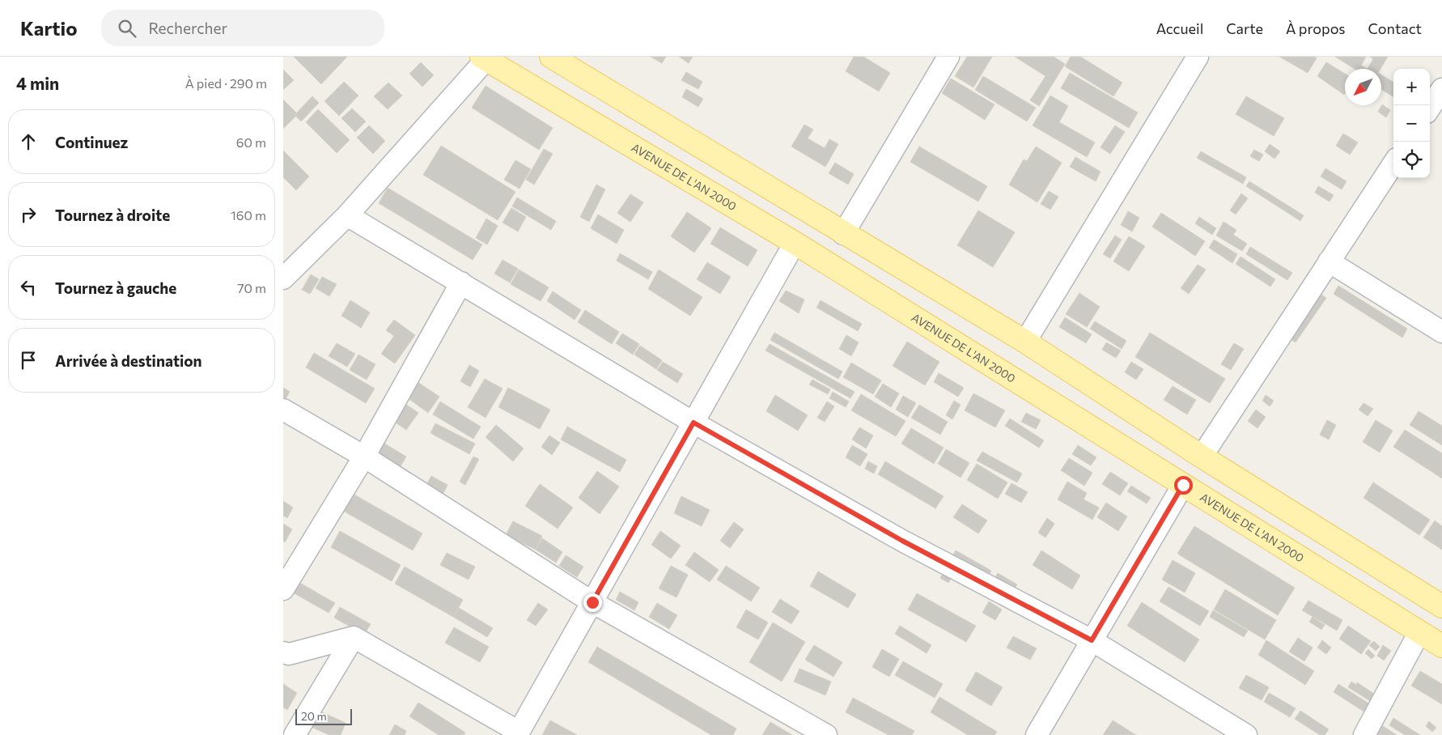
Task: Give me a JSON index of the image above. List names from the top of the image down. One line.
{"streets":{"main road":["AVENUE DE L'AN 2000"]},"scale_bar":"20 m","north":"bottom left","page":{"header":"Kartio","search":"Rechercher","nav":["Accueil","Carte","À propos","Contact"],"heading":["4 min","À pied · 290 m"],"map_buttons":["+","−"],"list":[["Continuez","60 m"],["Tournez à droite","160 m"],["Tournez à gauche","70 m"],"Arrivée à destination"],"scale":"20 m"}}
